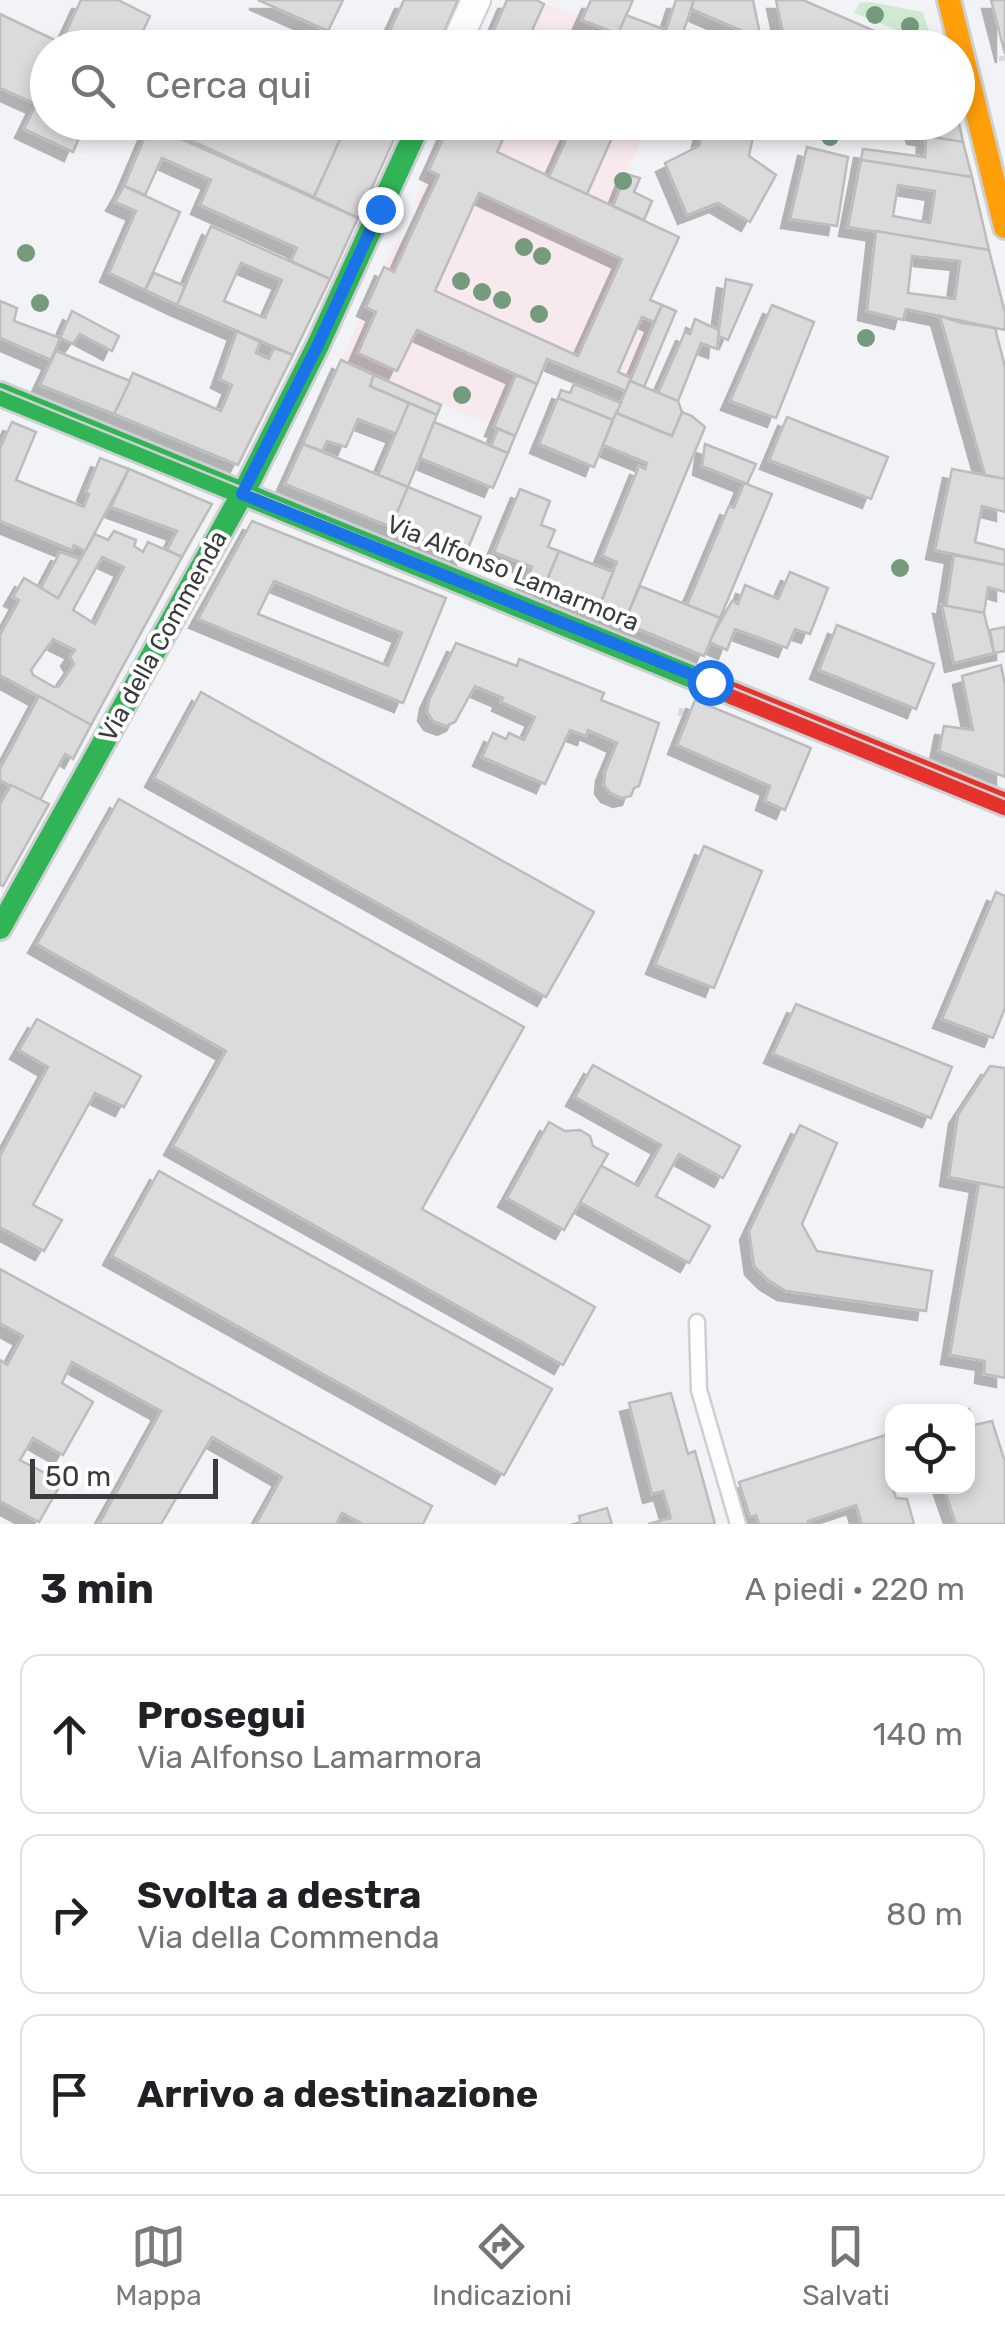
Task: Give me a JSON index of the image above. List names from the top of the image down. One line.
{"streets":{"street":["Via Alfonso Lamarmora","Via della Commenda"]},"crossings":[["Via Alfonso Lamarmora","Via della Commenda"]],"scale_bar":"50 m","page":{"search":"Cerca qui","scale":"50 m","heading":["3 min","A piedi · 220 m"],"list":[["Prosegui","Via Alfonso Lamarmora","140 m"],["Svolta a destra","Via della Commenda","80 m"],"Arrivo a destinazione"],"nav":["Mappa","Indicazioni","Salvati"]}}
